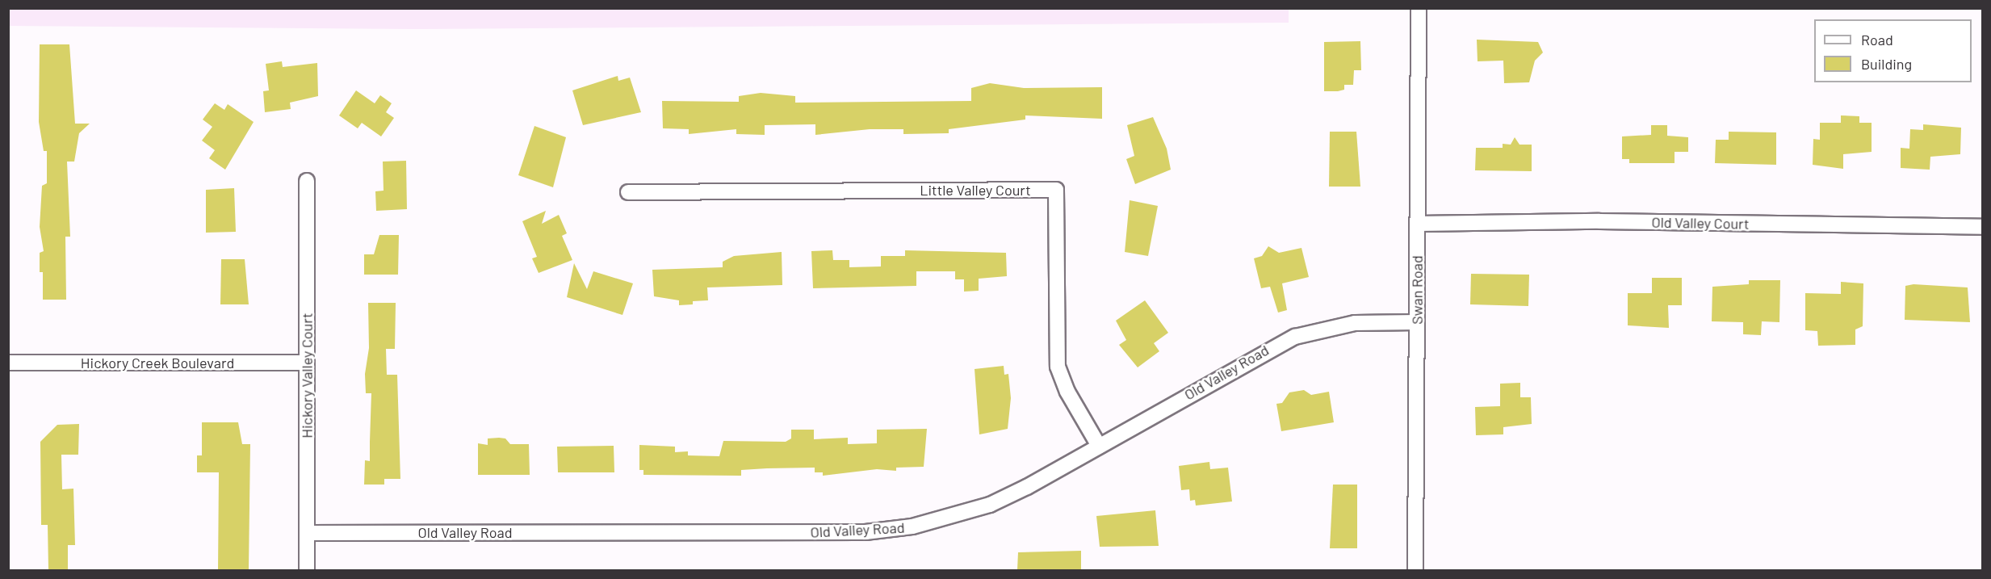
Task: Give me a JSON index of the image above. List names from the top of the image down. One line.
{"streets":{"street":["Little Valley Court","Old Valley Court","Swan Road","Hickory Creek Boulevard","Old Valley Road","Hickory Valley Court"]},"crossings":[["Little Valley Court","Old Valley Road"],["Old Valley Court","Swan Road"],["Swan Road","Old Valley Road"],["Hickory Creek Boulevard","Hickory Valley Court"],["Old Valley Road","Hickory Valley Court"]],"legend":["Road","Building"]}
